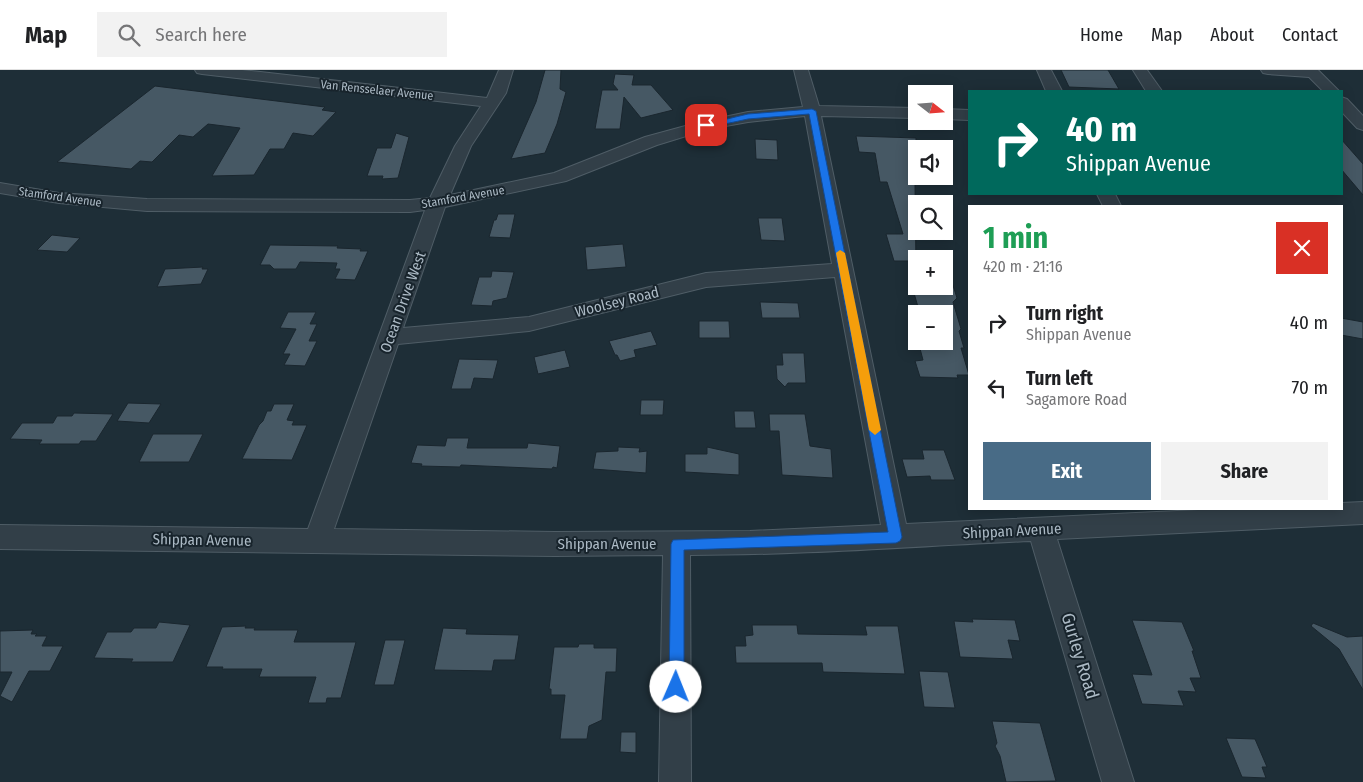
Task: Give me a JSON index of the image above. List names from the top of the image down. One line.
{"streets":{"street":["Van Rensselaer Avenue","Stamford Avenue","Ocean Drive West","Woolsey Road","Shippan Avenue","Gurley Road"]},"crossings":[["Van Rensselaer Avenue","Ocean Drive West"],["Stamford Avenue","Ocean Drive West"],["Ocean Drive West","Woolsey Road"],["Ocean Drive West","Shippan Avenue"],["Shippan Avenue","Gurley Road"]],"north":"right","page":{"header":"Map","search":"Search here","nav":["Home","Map","About","Contact"],"map_buttons":["+","−"],"turn":["40 m","Shippan Avenue"],"heading":["1 min","420 m · 21:16"],"list":[{"name":"Turn right","note":"Shippan Avenue","value":"40 m"},{"name":"Turn left","note":"Sagamore Road","value":"70 m"}],"buttons":["Exit","Share"]}}
